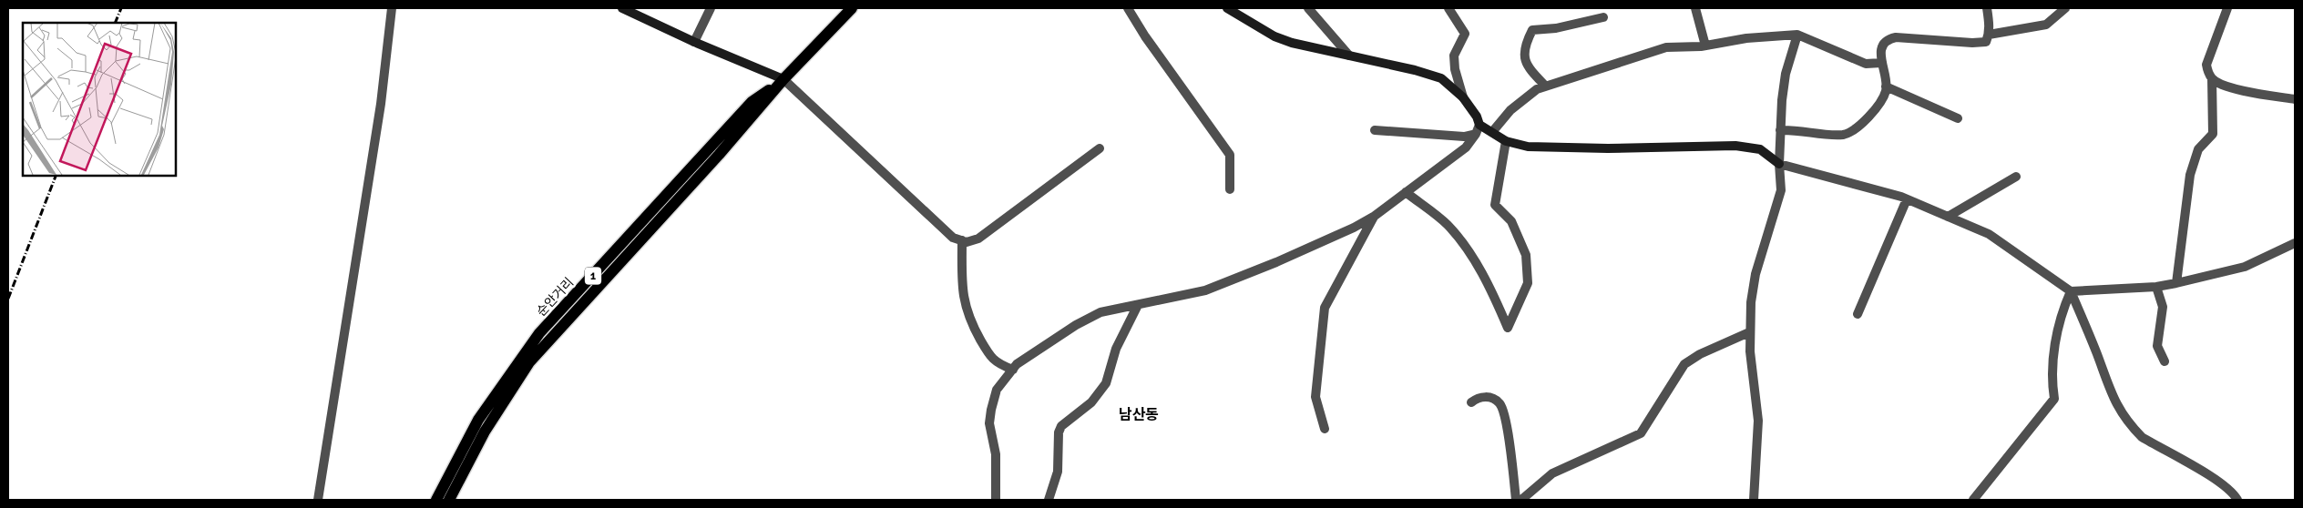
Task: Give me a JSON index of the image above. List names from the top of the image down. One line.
{"streets":{"main road":["1","순안거리"]},"districts":["남산동"]}
